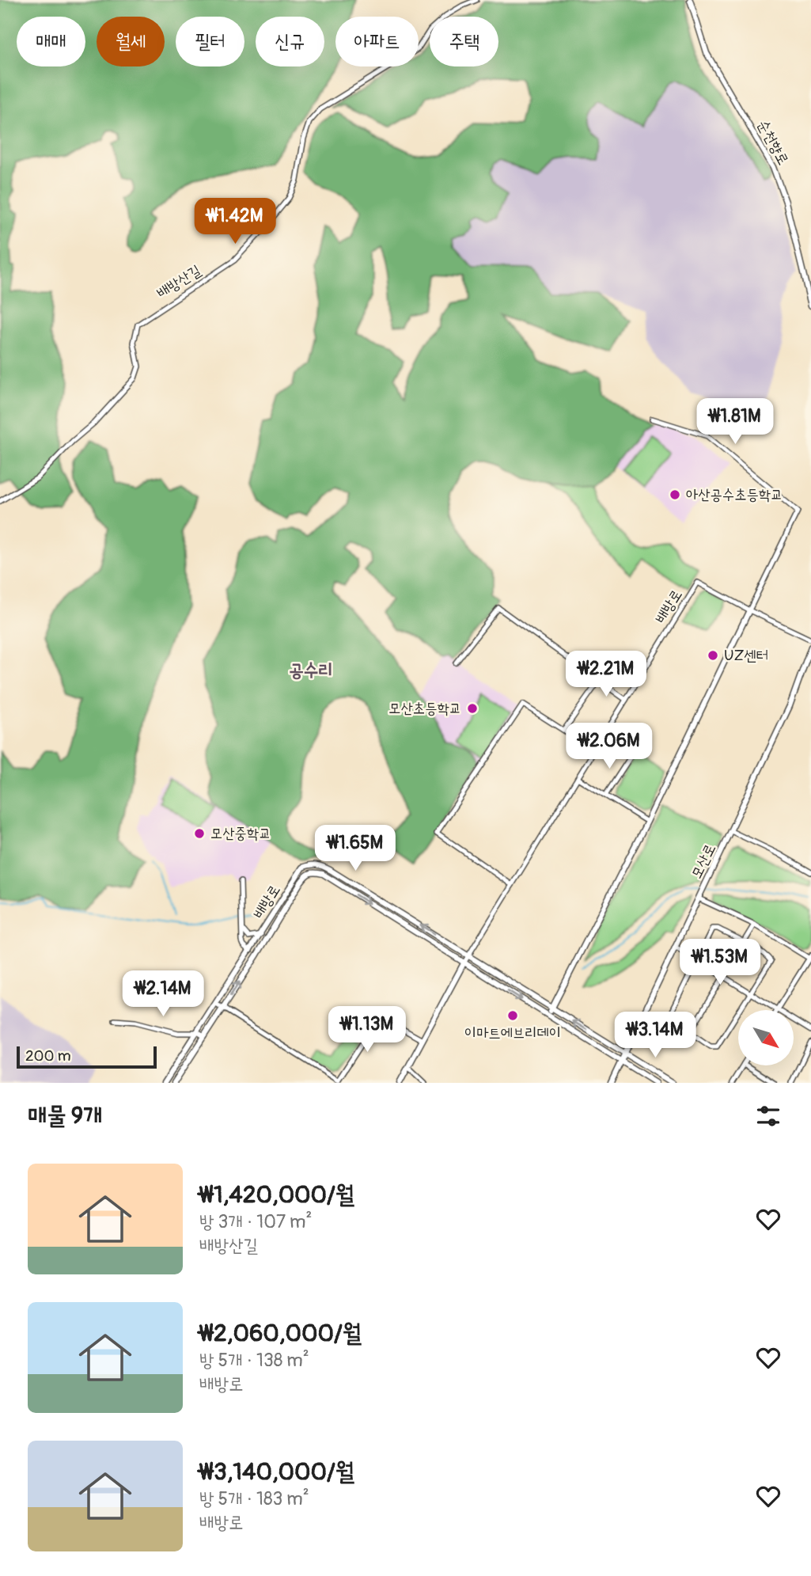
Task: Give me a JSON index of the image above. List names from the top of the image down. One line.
{"streets":{"street":["순천향로","배방산길","배방로","모산로"]},"crossings":[["배방로","모산로"]],"districts":["공수리"],"places":["아산공수초등학교","UZ센터","모산초등학교","모산중학교","이마트에브리데이"],"scale_bar":"200 m","north":"bottom right","page":{"chip":["매매","월세","필터","신규","아파트","주택"],"price":["₩1.42M","₩1.81M","₩2.21M","₩2.06M","₩1.65M","₩1.53M","₩2.14M","₩1.13M","₩3.14M"],"scale":"200 m","heading":"매물 9개","list":[{"name":"₩1,420,000/월","note":"방 3개 · 107 m² · 배방산길"},{"name":"₩2,060,000/월","note":"방 5개 · 138 m² · 배방로"},{"name":"₩3,140,000/월","note":"방 5개 · 183 m² · 배방로"}]}}
